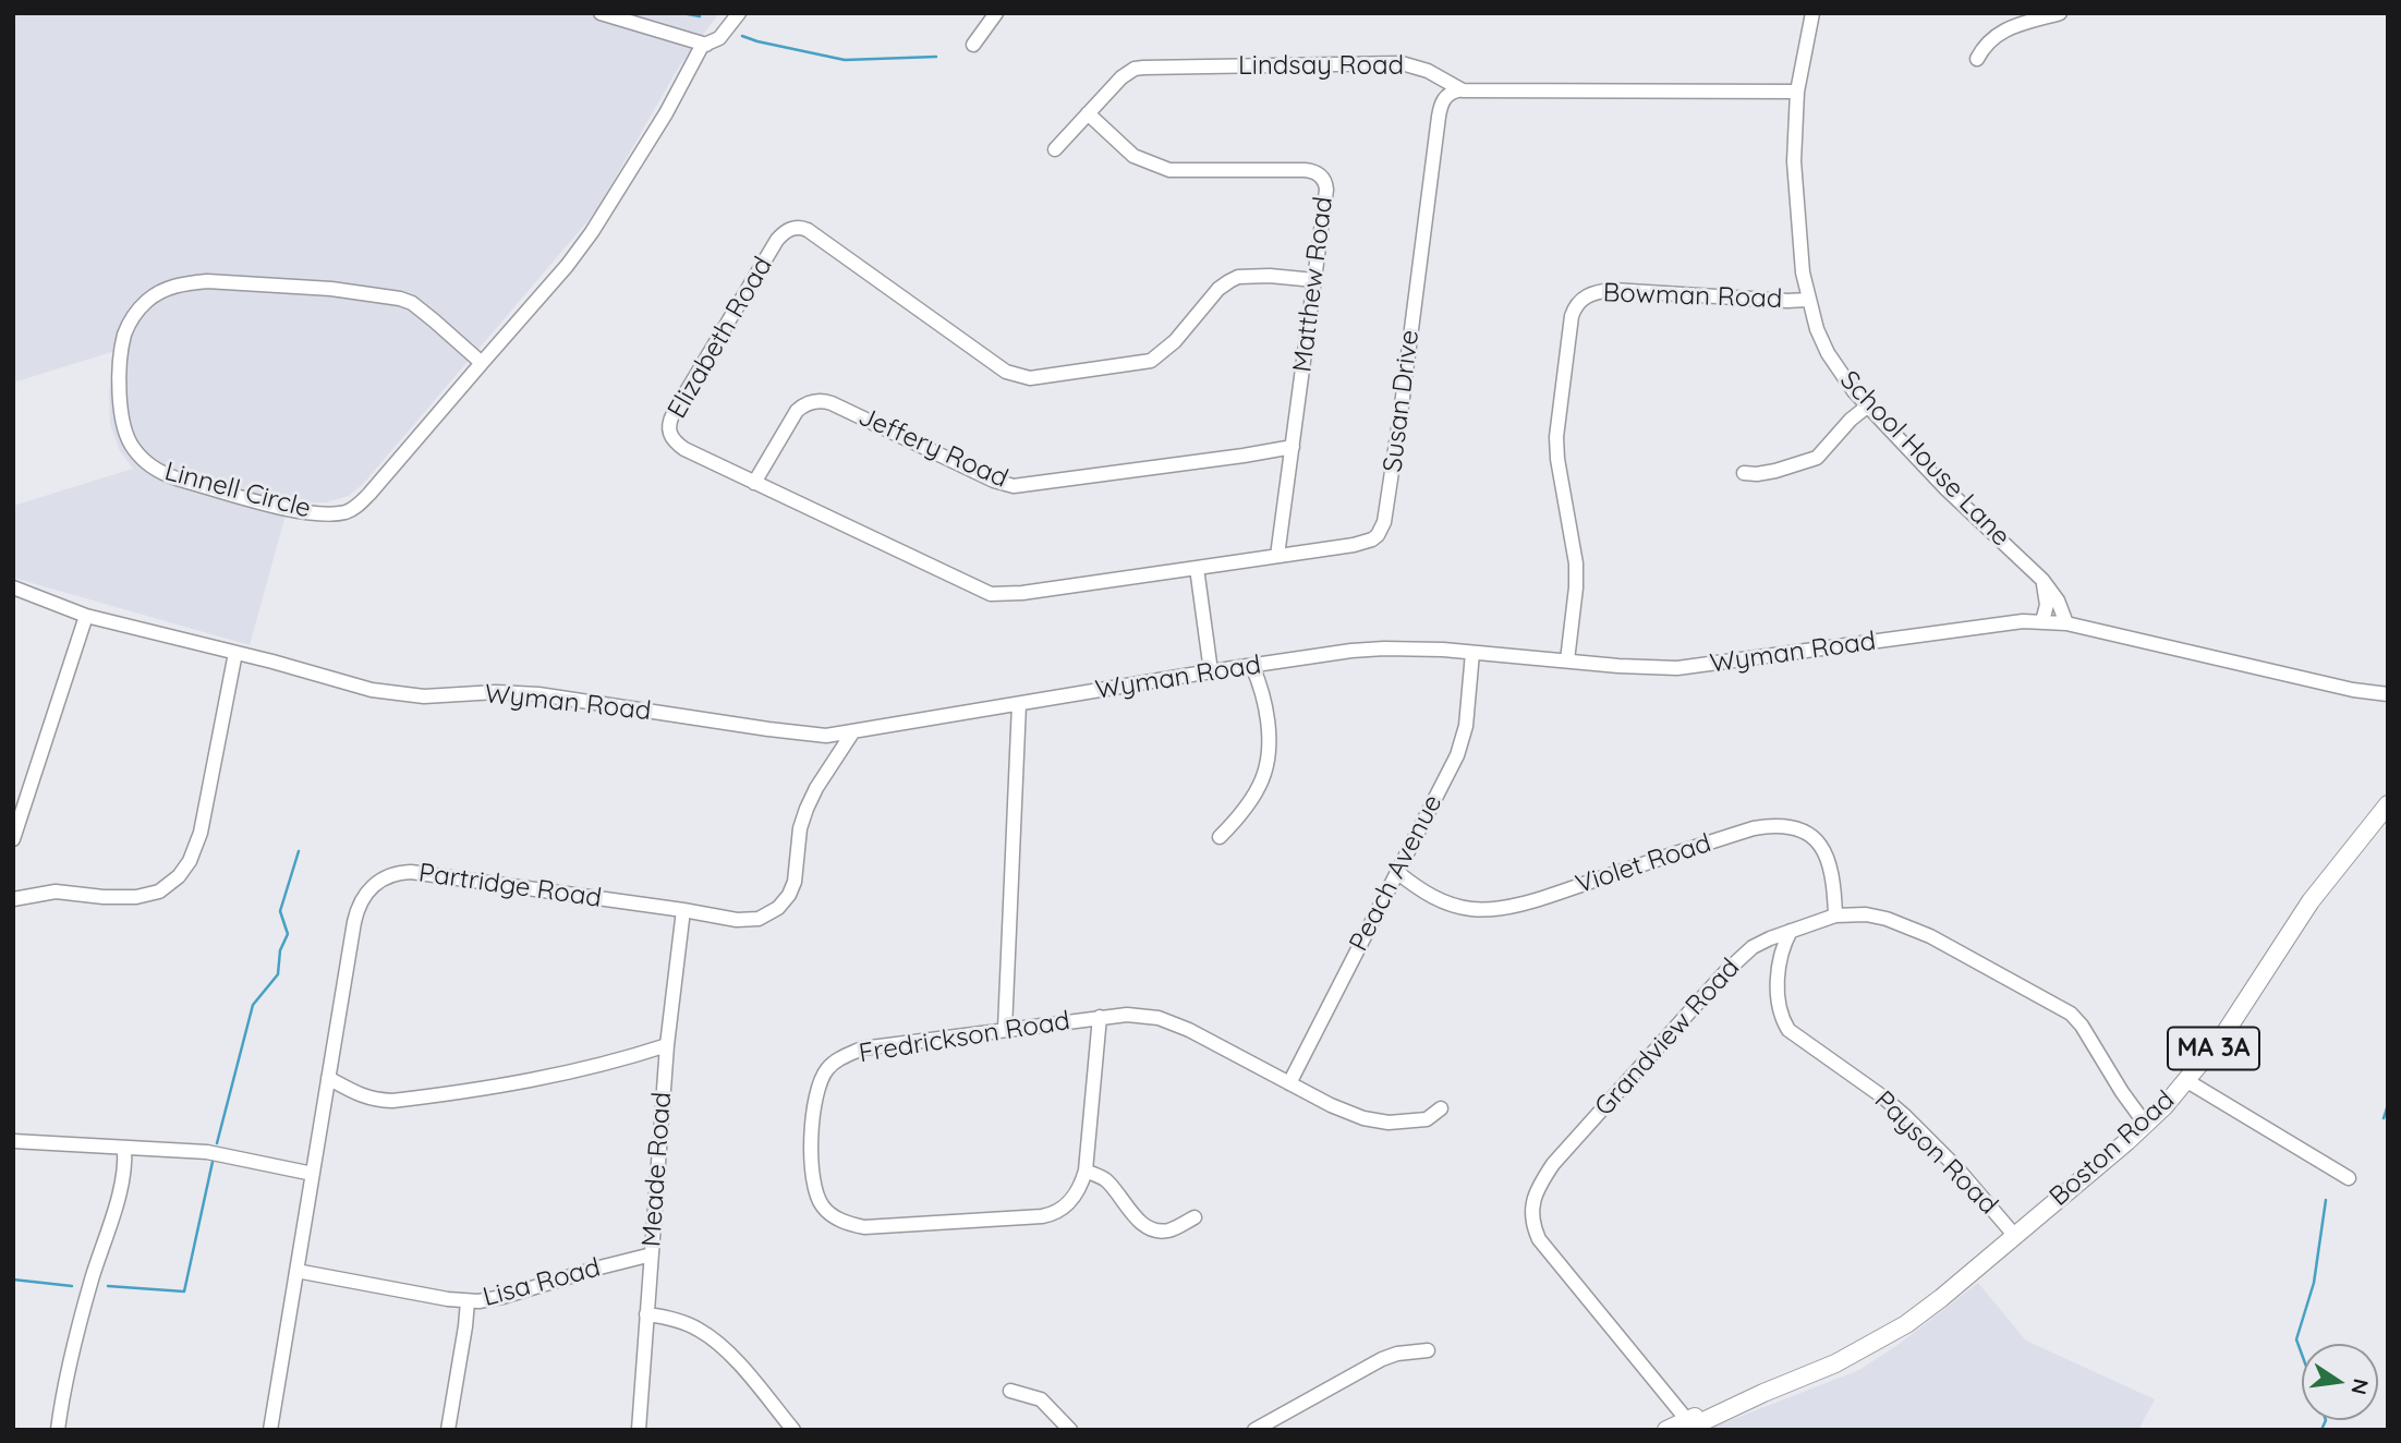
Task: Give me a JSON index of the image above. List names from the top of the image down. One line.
{"streets":{"main road":["MA 3A","Boston Road"],"street":["Lindsay Road","Matthew Road","Bowman Road","Elizabeth Road","Susan Drive","Jeffery Road","School House Lane","Linnell Circle","Wyman Road","Violet Road","Peach Avenue","Partridge Road","Fredrickson Road","Grandview Road","Payson Road","Meade Road","Lisa Road"]},"crossings":[["Lindsay Road","Matthew Road"],["Lindsay Road","Susan Drive"],["Matthew Road","Elizabeth Road"],["Matthew Road","Susan Drive"],["Matthew Road","Jeffery Road"],["Bowman Road","School House Lane"],["Bowman Road","Wyman Road"],["Elizabeth Road","Susan Drive"],["Elizabeth Road","Jeffery Road"],["School House Lane","Wyman Road"],["Wyman Road","Peach Avenue"],["Wyman Road","Partridge Road"],["Violet Road","Peach Avenue"],["Violet Road","Grandview Road"],["Peach Avenue","Fredrickson Road"],["Partridge Road","Meade Road"],["Partridge Road","Lisa Road"],["Grandview Road","Boston Road"],["Grandview Road","Payson Road"],["Boston Road","Payson Road"],["Meade Road","Lisa Road"]],"north":"right"}
